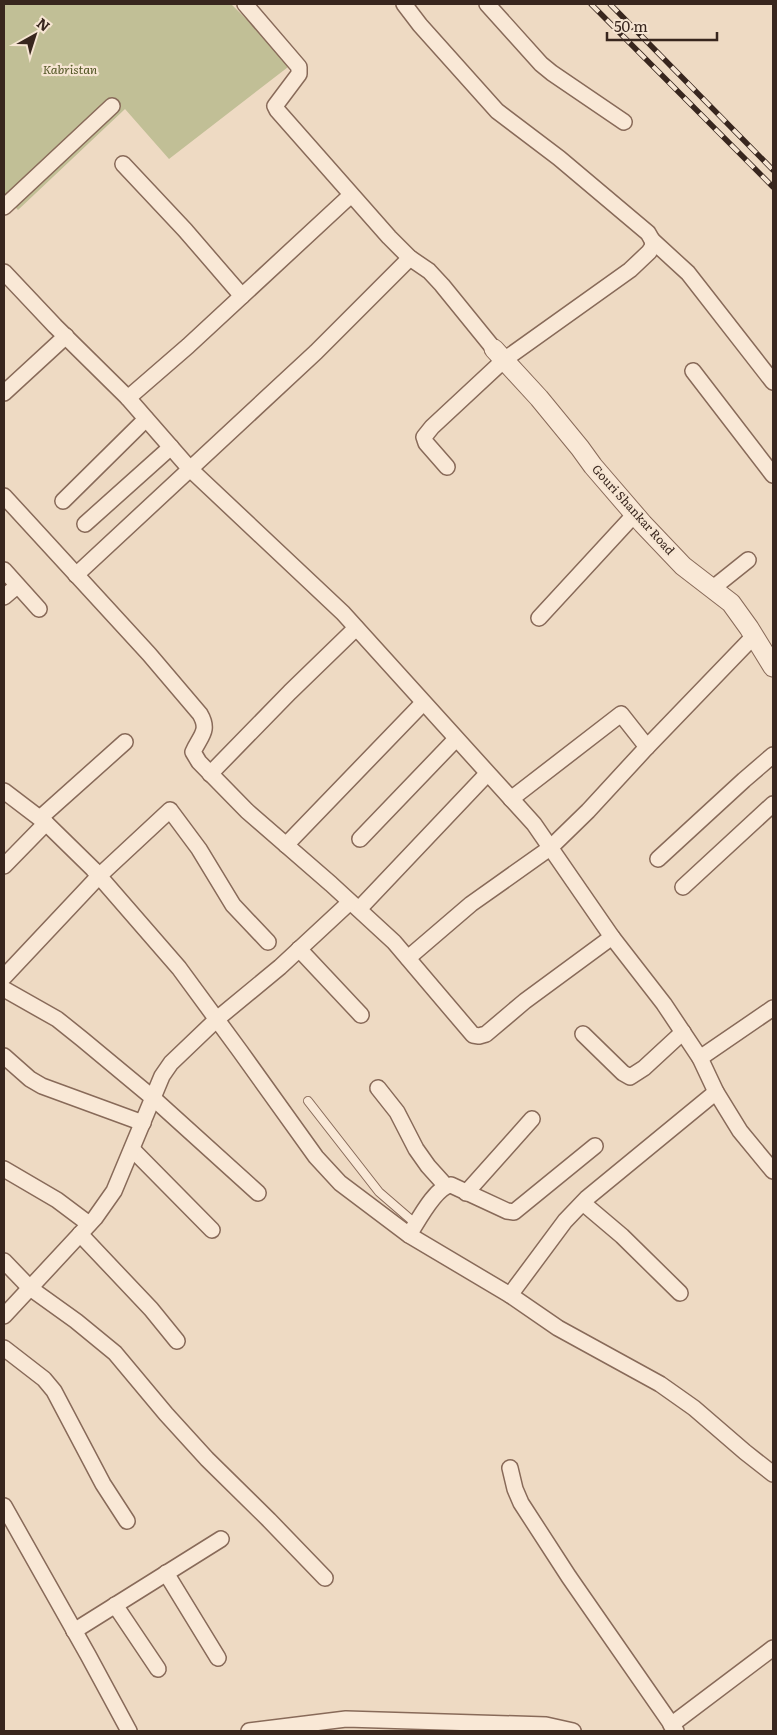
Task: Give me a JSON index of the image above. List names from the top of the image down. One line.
{"streets":{"street":["Gouri Shankar Road"]},"parks":["Kabristan"],"scale_bar":"50 m","north":"top right"}
